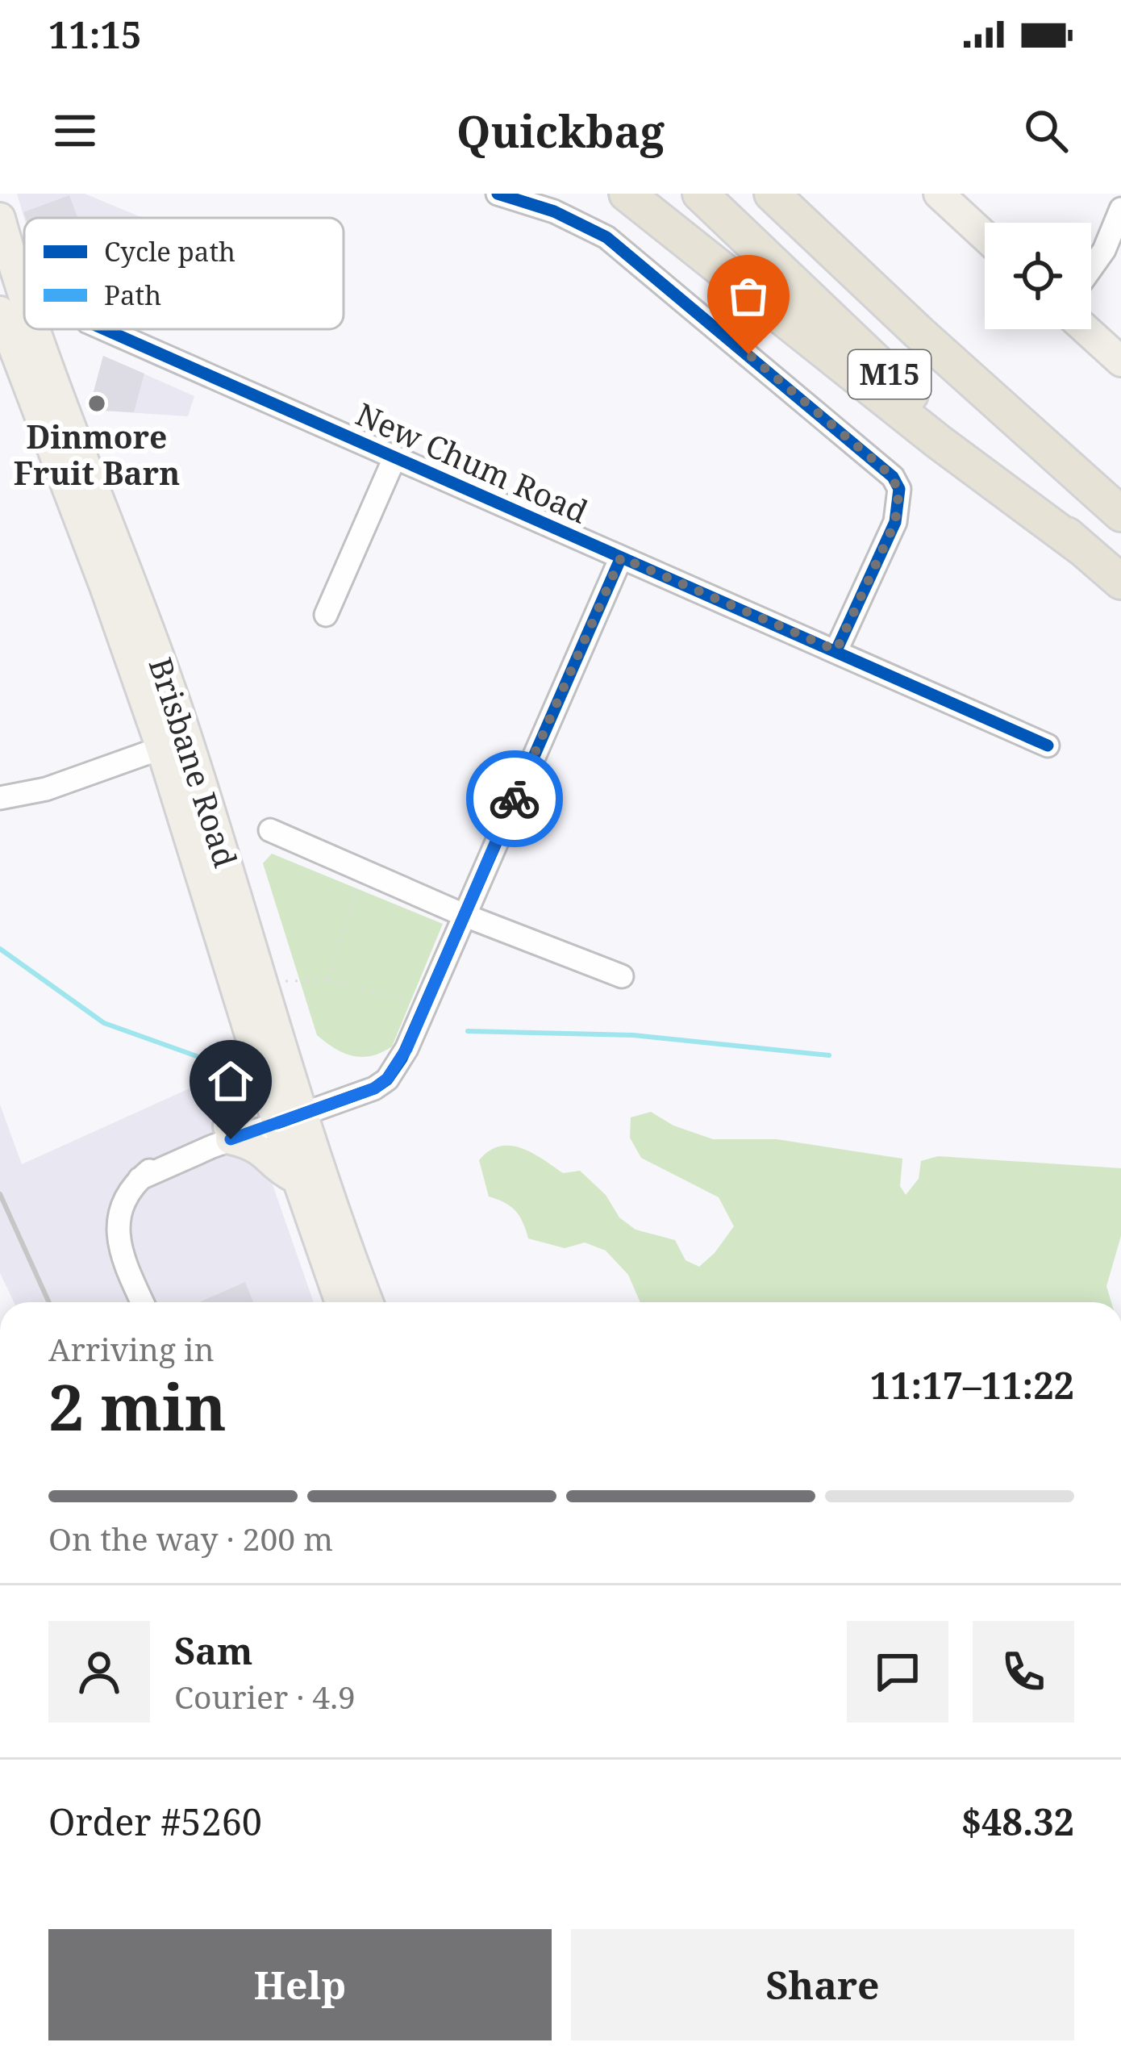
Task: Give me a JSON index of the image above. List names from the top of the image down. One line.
{"streets":{"highway":["M15"],"main road":["Brisbane Road"],"street":["New Chum Road"]},"places":["Dinmore Fruit Barn"],"legend":["Cycle path","Path"],"page":{"status":"11:15","header":"Quickbag","heading":["2 min","Arriving in","11:17–11:22"],"panel":["Sam","Courier · 4.9","Order #5260","$48.32"],"bar":"On the way · 200 m","buttons":["Help","Share"]}}
